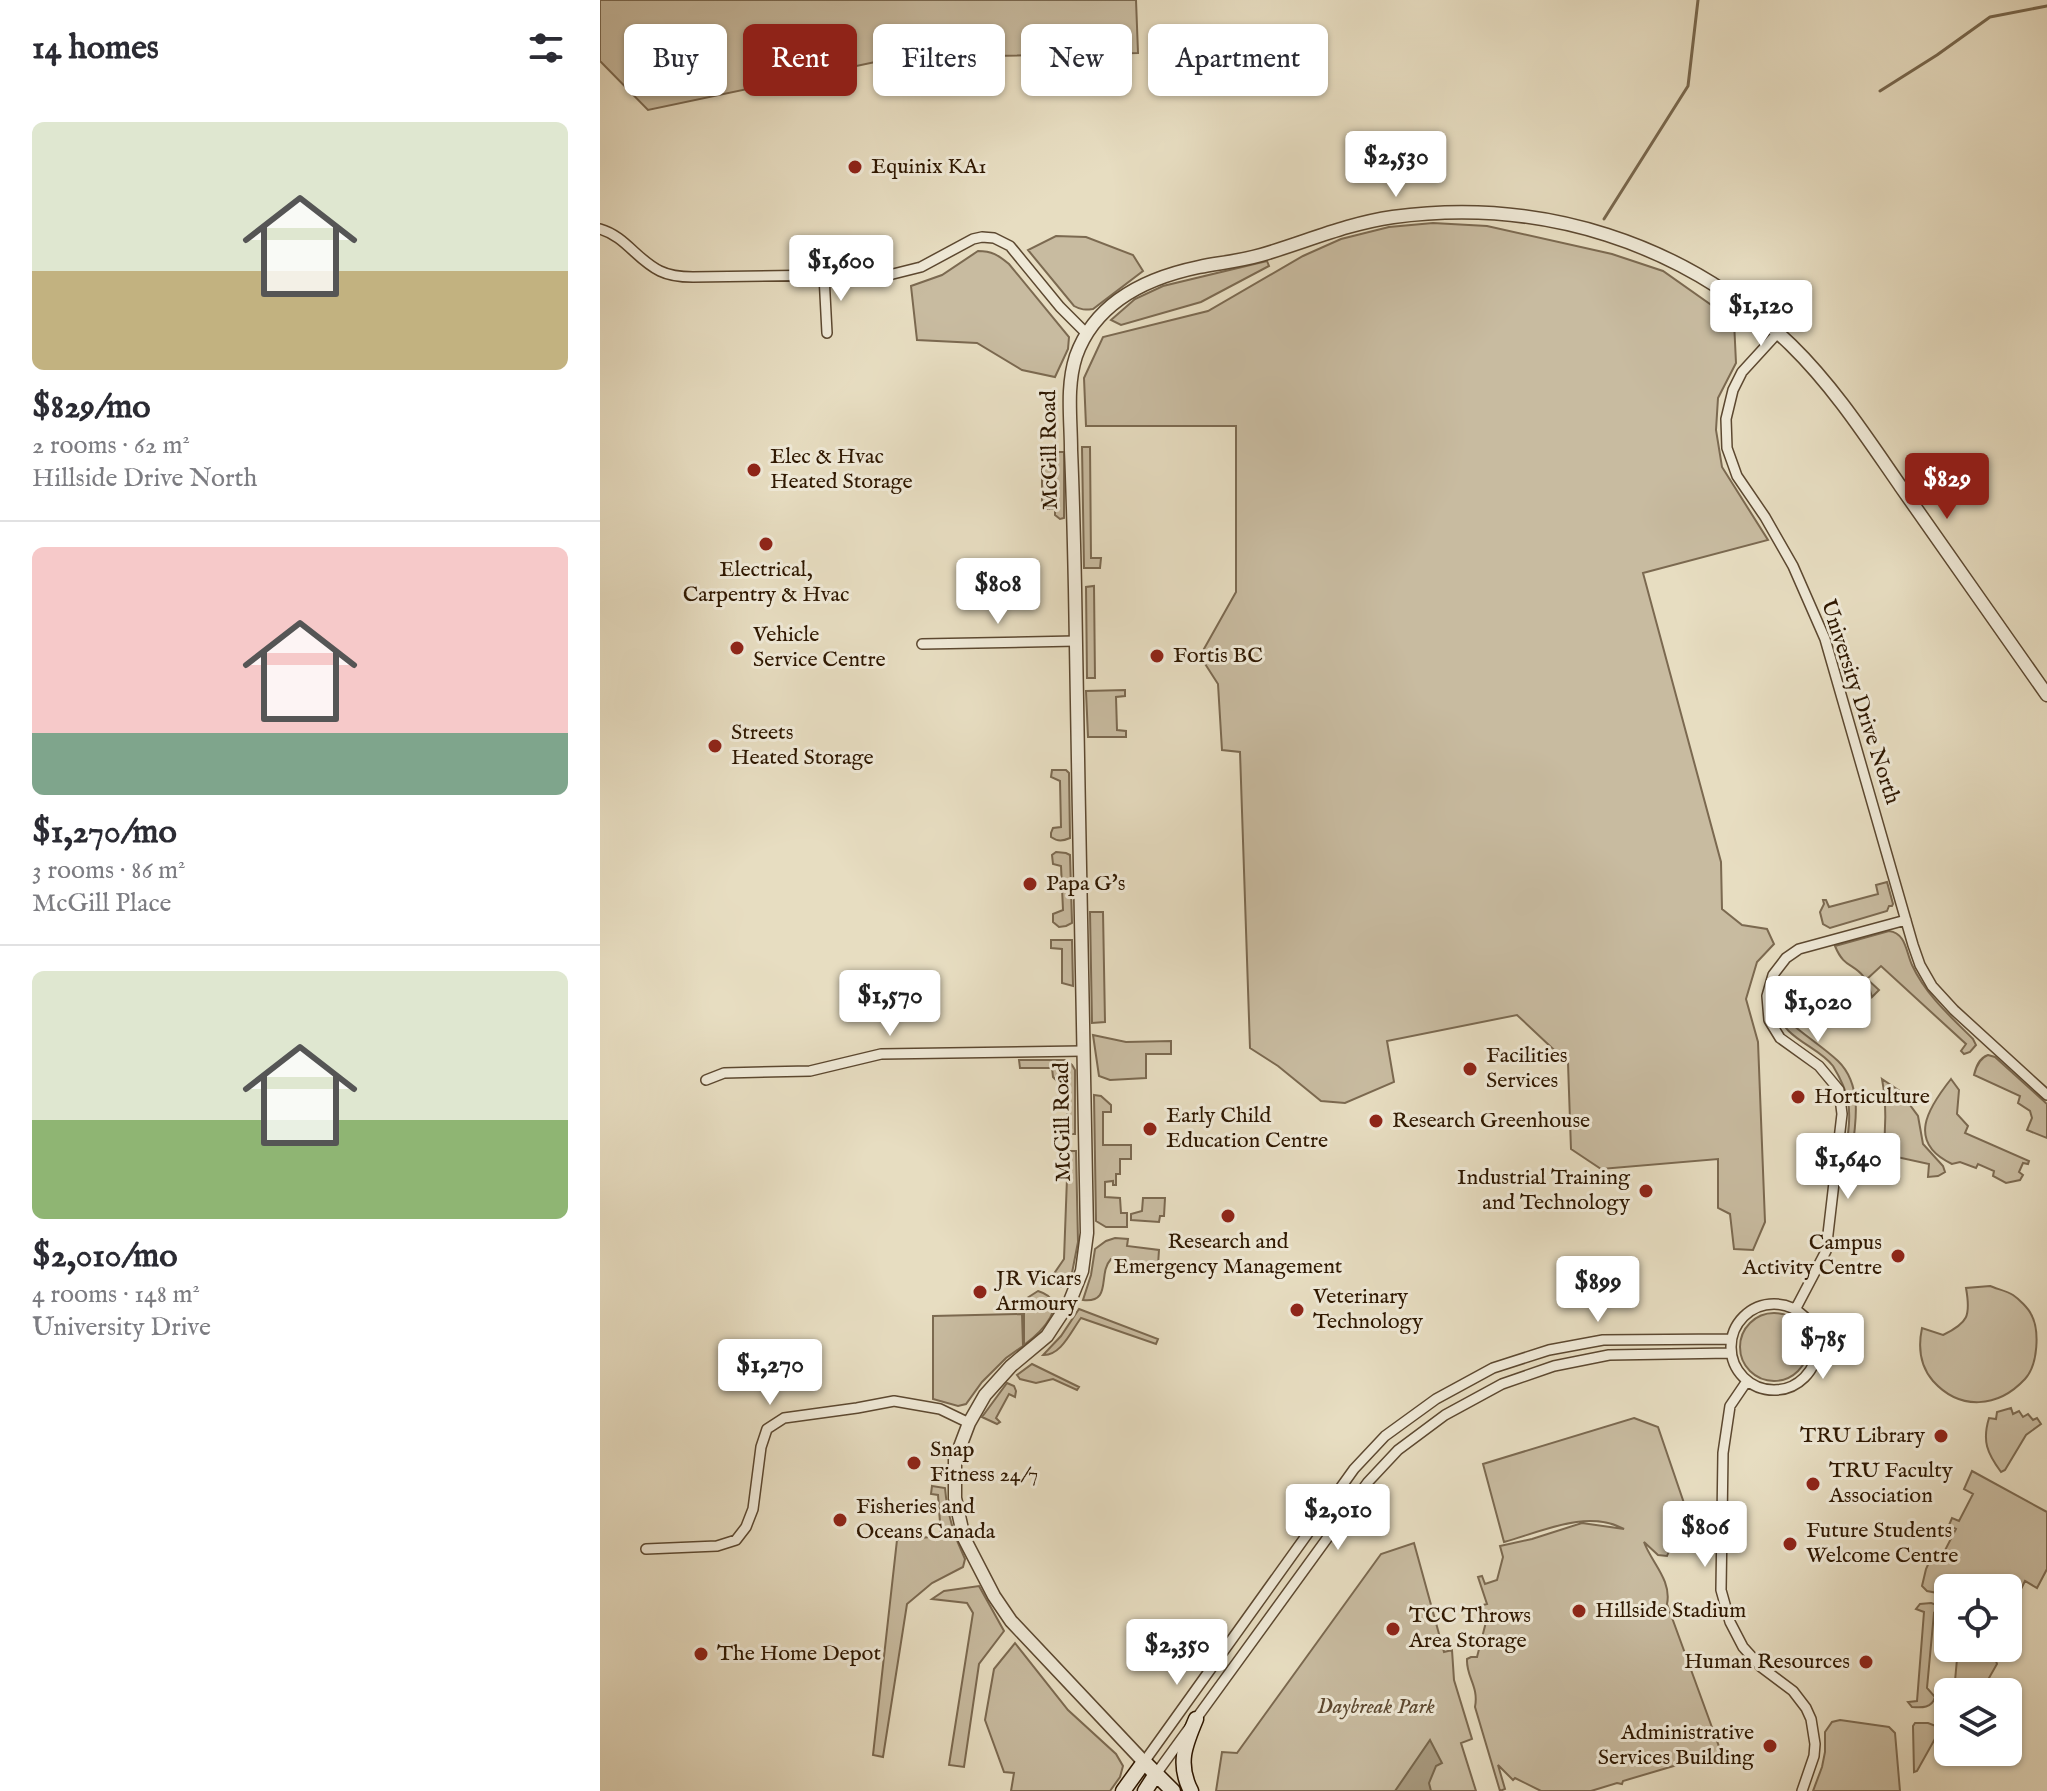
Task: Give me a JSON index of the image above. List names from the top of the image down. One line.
{"streets":{"main road":["McGill Road"],"street":["University Drive North"]},"parks":["Daybreak Park"],"places":["Equinix KA1","Elec & Hvac Heated Storage","Electrical, Carpentry & Hvac","Vehicle Service Centre","Fortis BC","Streets Heated Storage","Papa G's","Facilities Services","Horticulture","Research Greenhouse","Early Child Education Centre","Industrial Training and Technology","Research and Emergency Management","Campus Activity Centre","JR Vicars Armoury","Veterinary Technology","TRU Library","Snap Fitness 24/7","TRU Faculty Association","Fisheries and Oceans Canada","Future Students Welcome Centre","Hillside Stadium","TCC Throws Area Storage","The Home Depot","Human Resources","Administrative Services Building"],"page":{"heading":"14 homes","chip":["Buy","Rent","Filters","New","Apartment"],"list":[{"name":"$829/mo","note":"2 rooms · 62 m² · Hillside Drive North"},{"name":"$1,270/mo","note":"3 rooms · 86 m² · McGill Place"},{"name":"$2,010/mo","note":"4 rooms · 148 m² · University Drive"}],"price":["$2,530","$1,600","$1,120","$829","$808","$1,570","$1,020","$1,640","$899","$785","$1,270","$2,010","$806","$2,350"]}}
